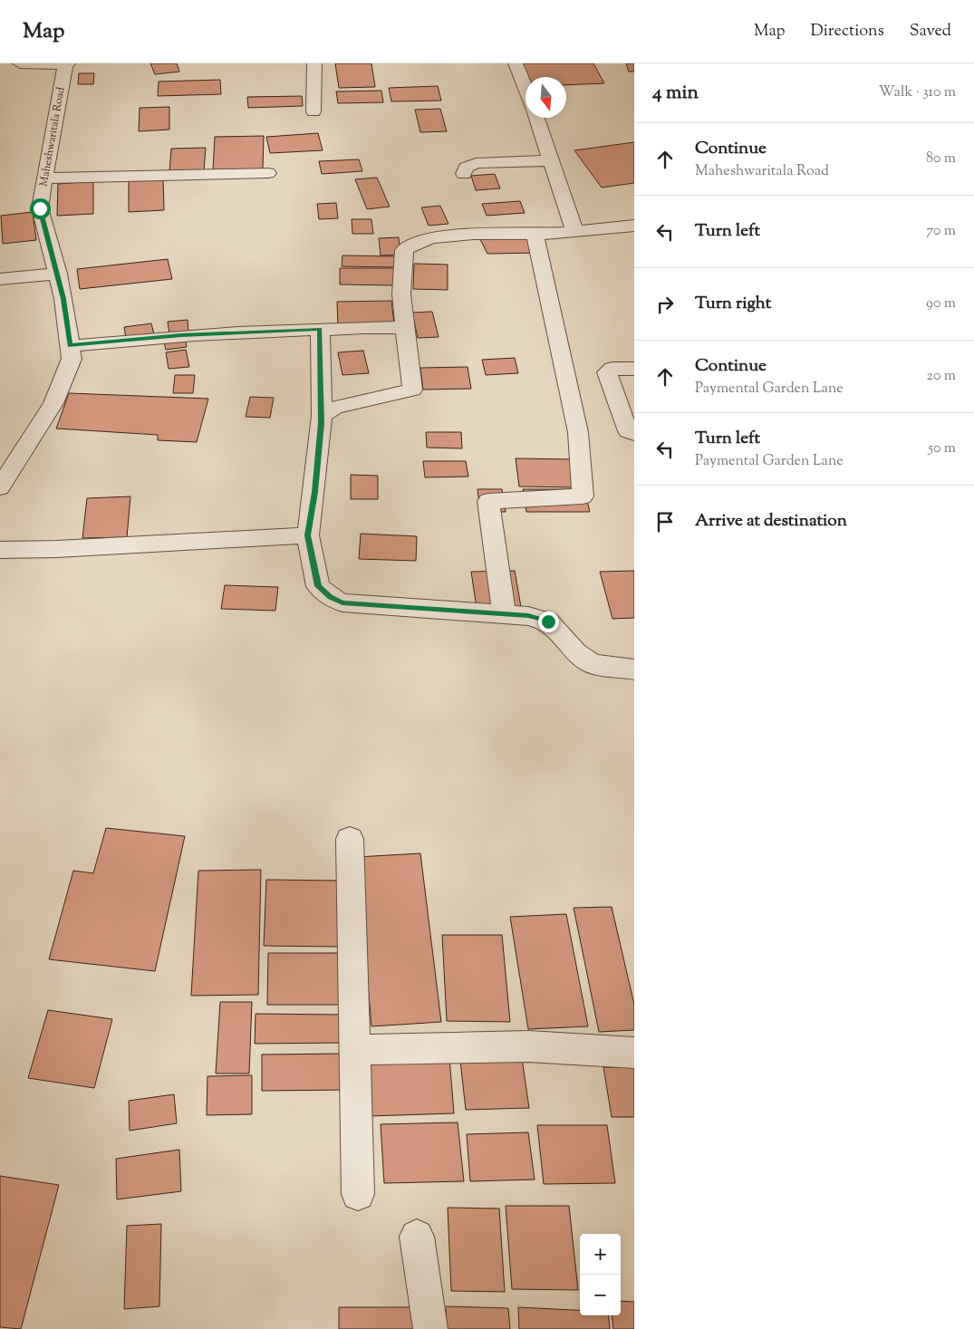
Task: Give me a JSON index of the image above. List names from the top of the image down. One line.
{"streets":{"street":["Maheshwaritala Road"]},"north":"bottom","page":{"header":"Map","nav":["Map","Directions","Saved"],"heading":["4 min","Walk · 310 m"],"list":[["Continue","Maheshwaritala Road","80 m"],["Turn left","70 m"],["Turn right","90 m"],["Continue","Paymental Garden Lane","20 m"],["Turn left","Paymental Garden Lane","50 m"],"Arrive at destination"],"map_buttons":["+","−"]}}
